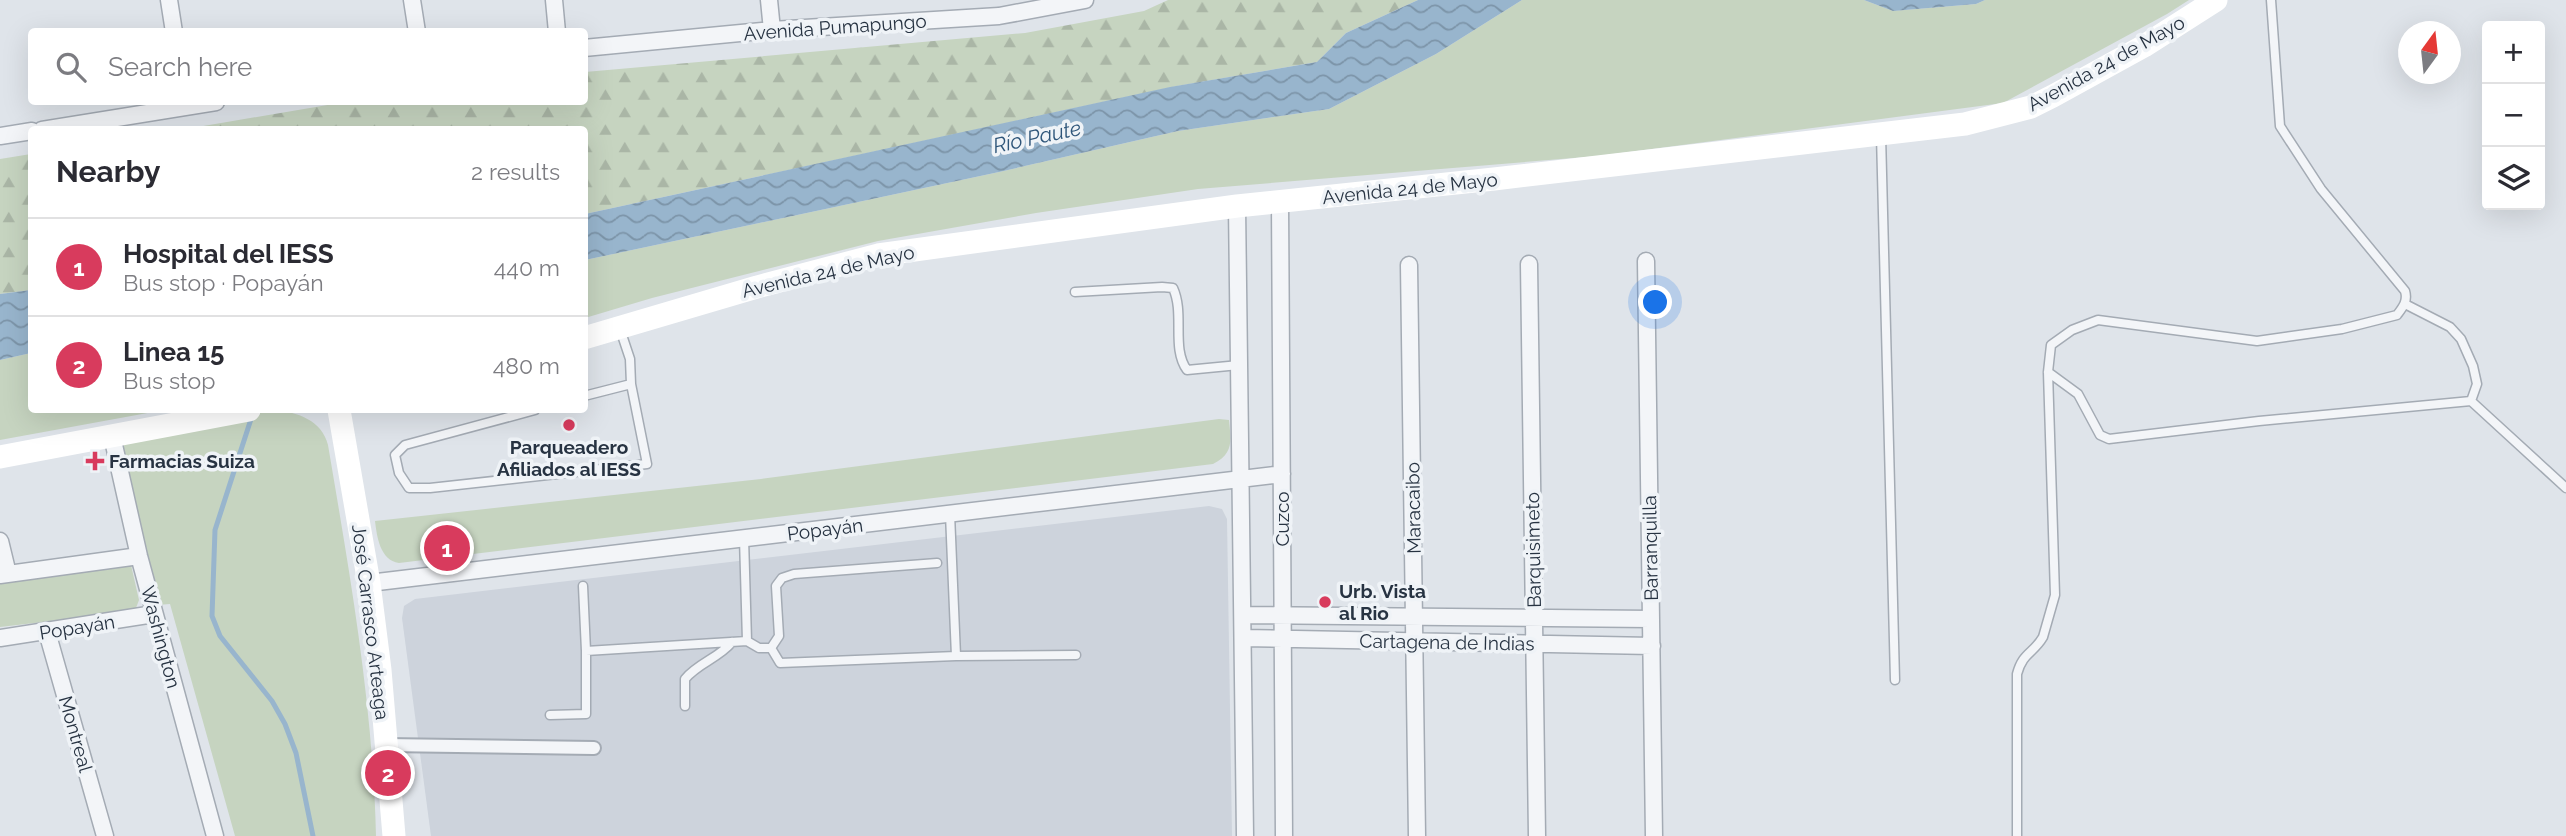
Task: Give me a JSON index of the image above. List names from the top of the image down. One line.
{"streets":{"main road":["Avenida 24 de Mayo","José Carrasco Arteaga"],"street":["Avenida Pumapungo","Maracaibo","Cuzco","Popayán","Barranquilla","Barquisimeto","Washington","Cartagena de Indias","Montreal"]},"crossings":[["Avenida 24 de Mayo","Cuzco"],["Maracaibo","Cartagena de Indias"],["Cuzco","Popayán"],["Cuzco","Cartagena de Indias"],["Popayán","José Carrasco Arteaga"],["Popayán","Washington"],["Popayán","Montreal"],["Barranquilla","Cartagena de Indias"],["Barquisimeto","Cartagena de Indias"]],"water":["Río Paute"],"places":{"other":["Parqueadero Afiliados al IESS","Urb. Vista al Rio"],"health":["Farmacias Suiza"]},"north":"top","page":{"map_buttons":["+","−"],"search":"Search here","heading":["Nearby","2 results"],"list":[{"mark":"1","name":"Hospital del IESS","note":"Bus stop · Popayán","value":"440 m"},{"mark":"2","name":"Linea 15","note":"Bus stop","value":"480 m"}],"pins":["1","2"]}}
